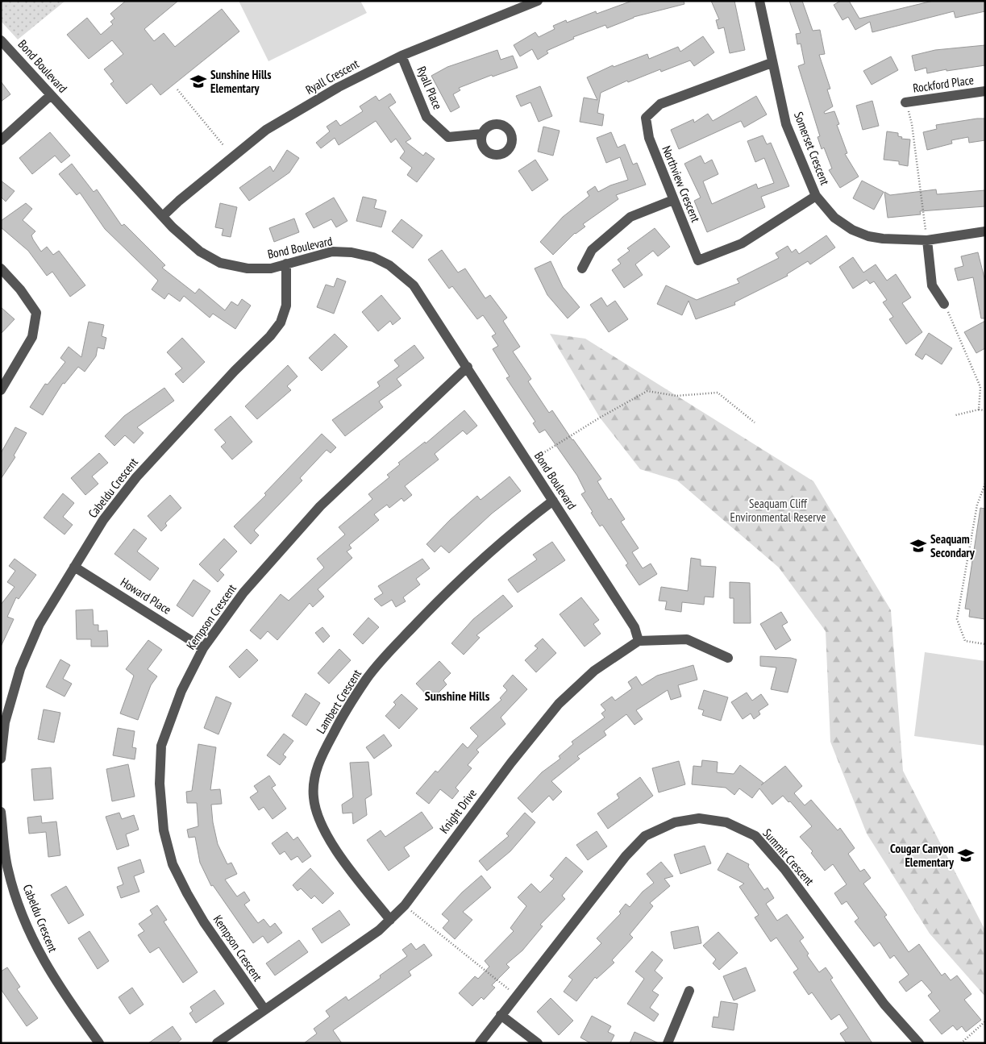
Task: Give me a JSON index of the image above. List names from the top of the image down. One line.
{"streets":{"street":["Bond Boulevard","Ryall Crescent","Rockford Place","Ryall Place","Somerset Crescent","Northview Crescent","Cabeldu Crescent","Howard Place","Kempson Crescent","Lambert Crescent","Knight Drive","Summit Crescent"]},"crossings":[["Bond Boulevard","Ryall Crescent"],["Bond Boulevard","Cabeldu Crescent"],["Bond Boulevard","Kempson Crescent"],["Bond Boulevard","Lambert Crescent"],["Bond Boulevard","Knight Drive"],["Ryall Crescent","Ryall Place"],["Somerset Crescent","Northview Crescent"],["Cabeldu Crescent","Howard Place"],["Howard Place","Kempson Crescent"],["Kempson Crescent","Knight Drive"],["Lambert Crescent","Knight Drive"]],"districts":["Sunshine Hills"],"parks":["Seaquam Cliff Environmental Reserve"],"places":{"school or university":["Sunshine Hills Elementary","Seaquam Secondary","Cougar Canyon Elementary"]}}
